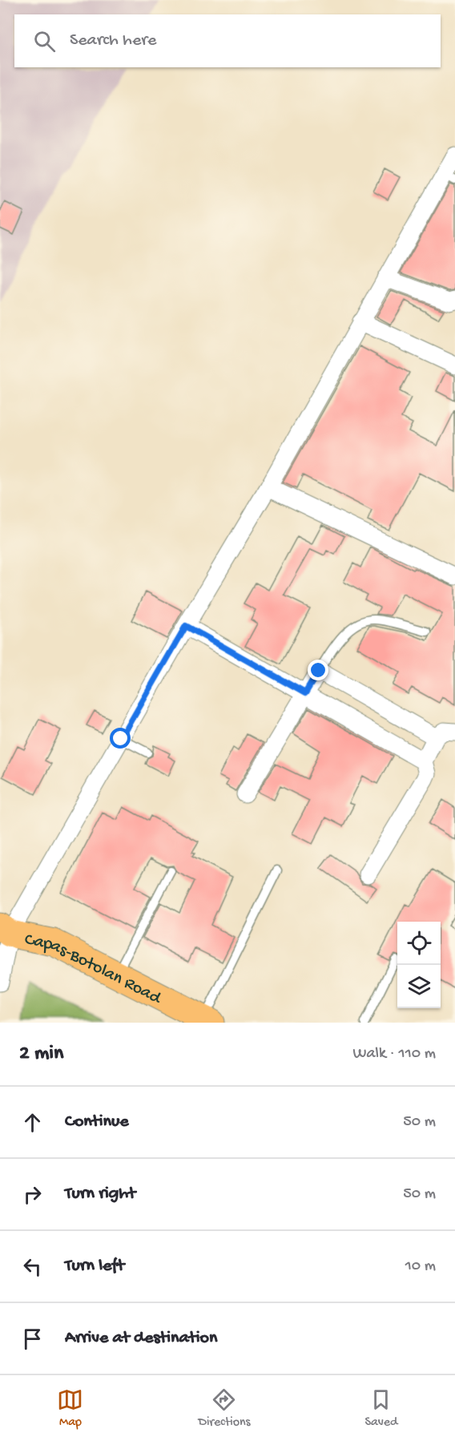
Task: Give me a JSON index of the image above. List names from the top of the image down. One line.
{"streets":{"main road":["Capas-Botolan Road"]},"page":{"search":"Search here","heading":["2 min","Walk · 110 m"],"list":[["Continue","50 m"],["Turn right","50 m"],["Turn left","10 m"],"Arrive at destination"],"nav":["Map","Directions","Saved"]}}
